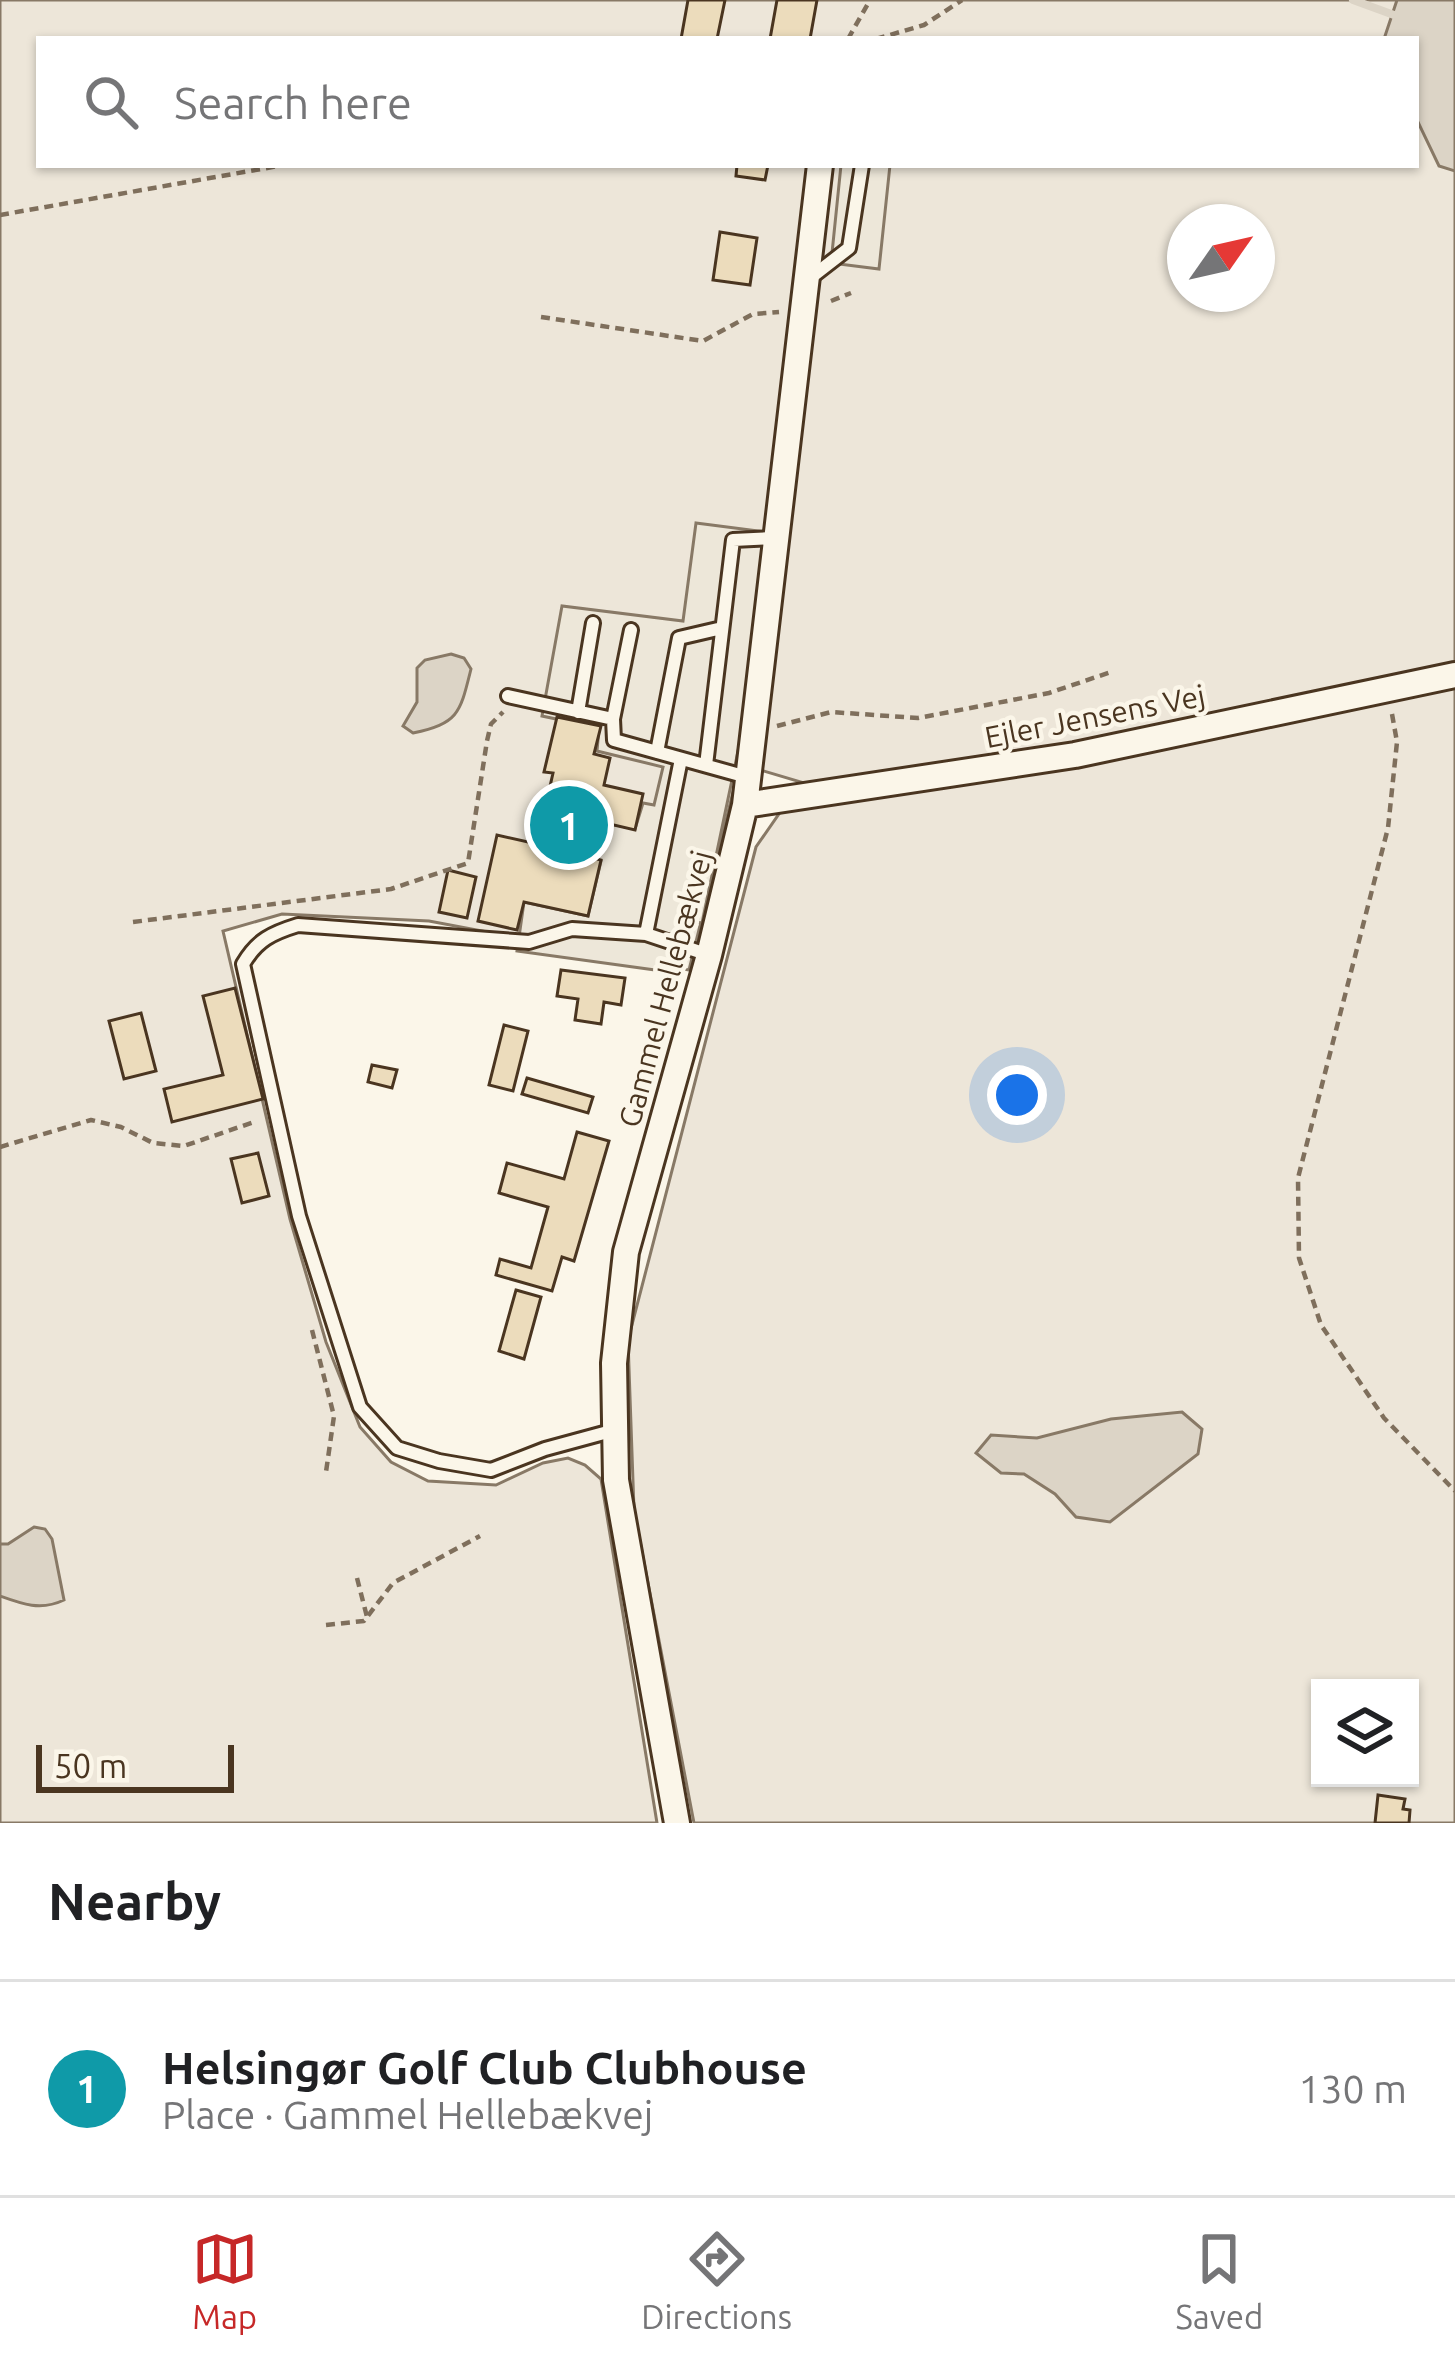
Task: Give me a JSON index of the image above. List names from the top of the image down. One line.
{"streets":{"street":["Ejler Jensens Vej","Gammel Hellebækvej"]},"crossings":[["Ejler Jensens Vej","Gammel Hellebækvej"]],"scale_bar":"50 m","north":"top right","page":{"search":"Search here","pins":"1","scale":"50 m","heading":"Nearby","list":[{"mark":"1","name":"Helsingør Golf Club Clubhouse","note":"Place · Gammel Hellebækvej","value":"130 m"}],"nav":["Map","Directions","Saved"]}}
